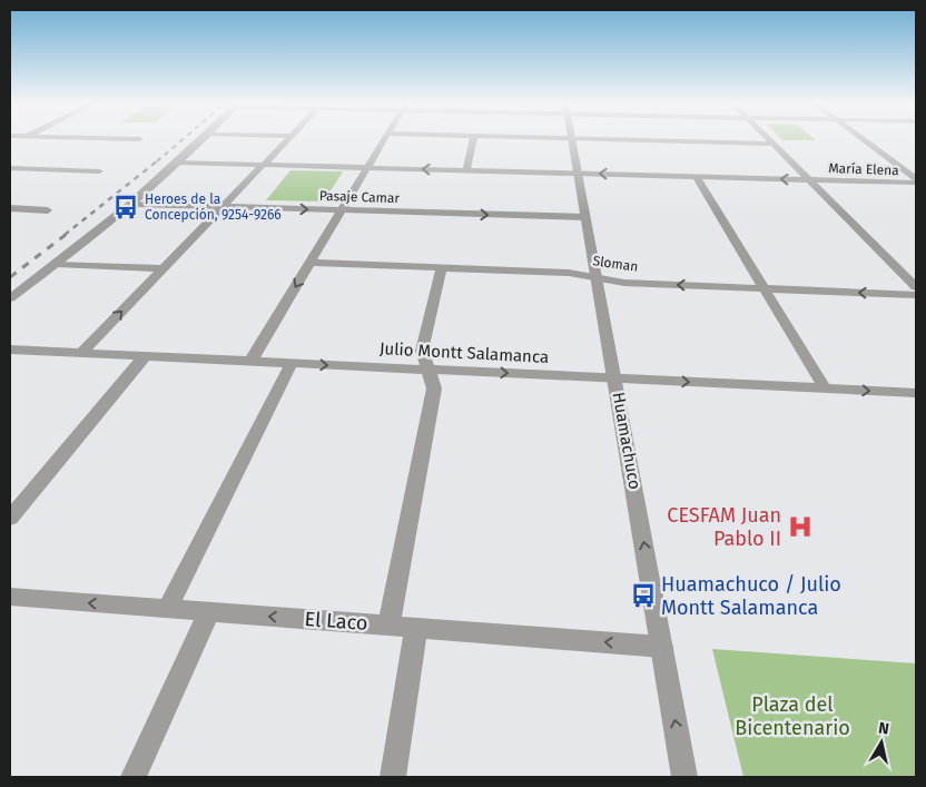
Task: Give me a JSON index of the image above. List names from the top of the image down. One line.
{"streets":{"street":["María Elena","Pasaje Camar","Sloman","Julio Montt Salamanca","Huamachuco","El Laco"]},"crossings":[["María Elena","Huamachuco"],["Pasaje Camar","Huamachuco"],["Sloman","Huamachuco"],["Julio Montt Salamanca","Huamachuco"],["Huamachuco","El Laco"]],"one_way":["Pasaje Camar","Sloman","Julio Montt Salamanca","Huamachuco","El Laco"],"parks":["Plaza del Bicentenario"],"places":{"bus stop":["Heroes de la Concepción, 9254-9266","Huamachuco / Julio Montt Salamanca"],"hospital":["CESFAM Juan Pablo II"]},"north":"top"}
